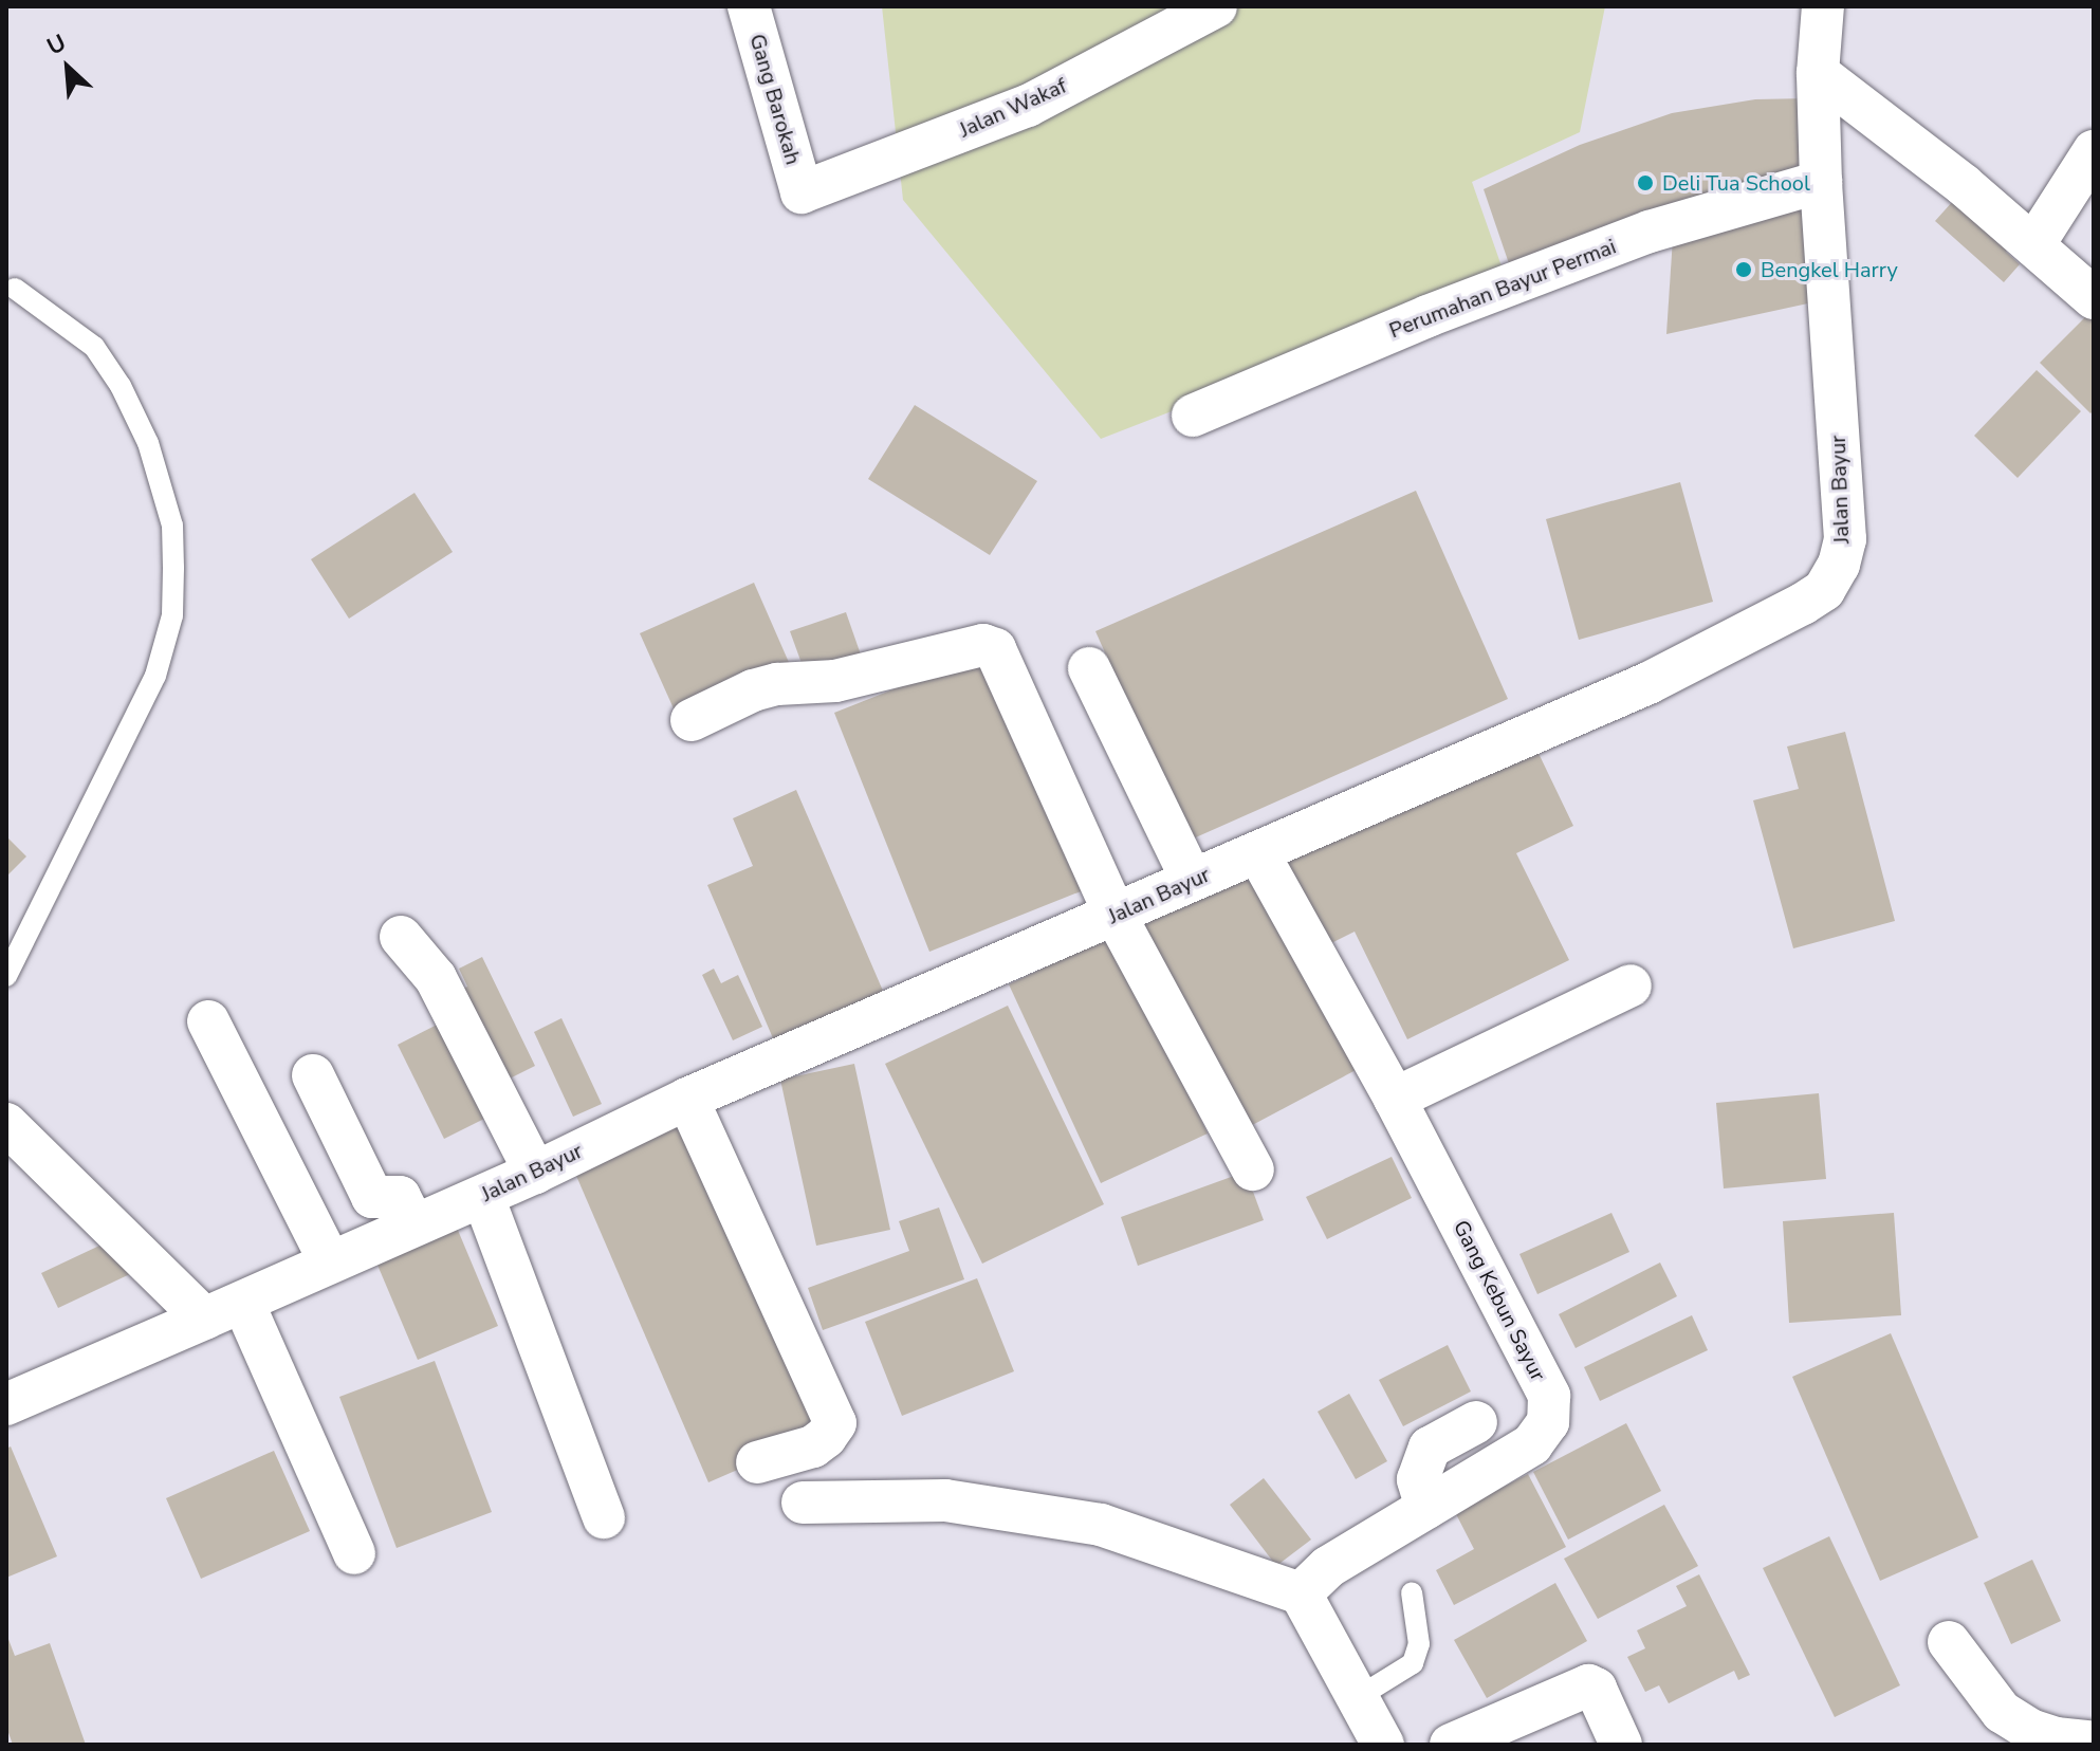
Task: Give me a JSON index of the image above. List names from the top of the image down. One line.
{"streets":{"street":["Gang Barokah","Jalan Wakaf","Perumahan Bayur Permai","Jalan Bayur","Gang Kebun Sayur"]},"crossings":[["Gang Barokah","Jalan Wakaf"],["Perumahan Bayur Permai","Jalan Bayur"],["Jalan Bayur","Gang Kebun Sayur"]],"places":["Deli Tua School","Bengkel Harry"],"north":"top left"}
